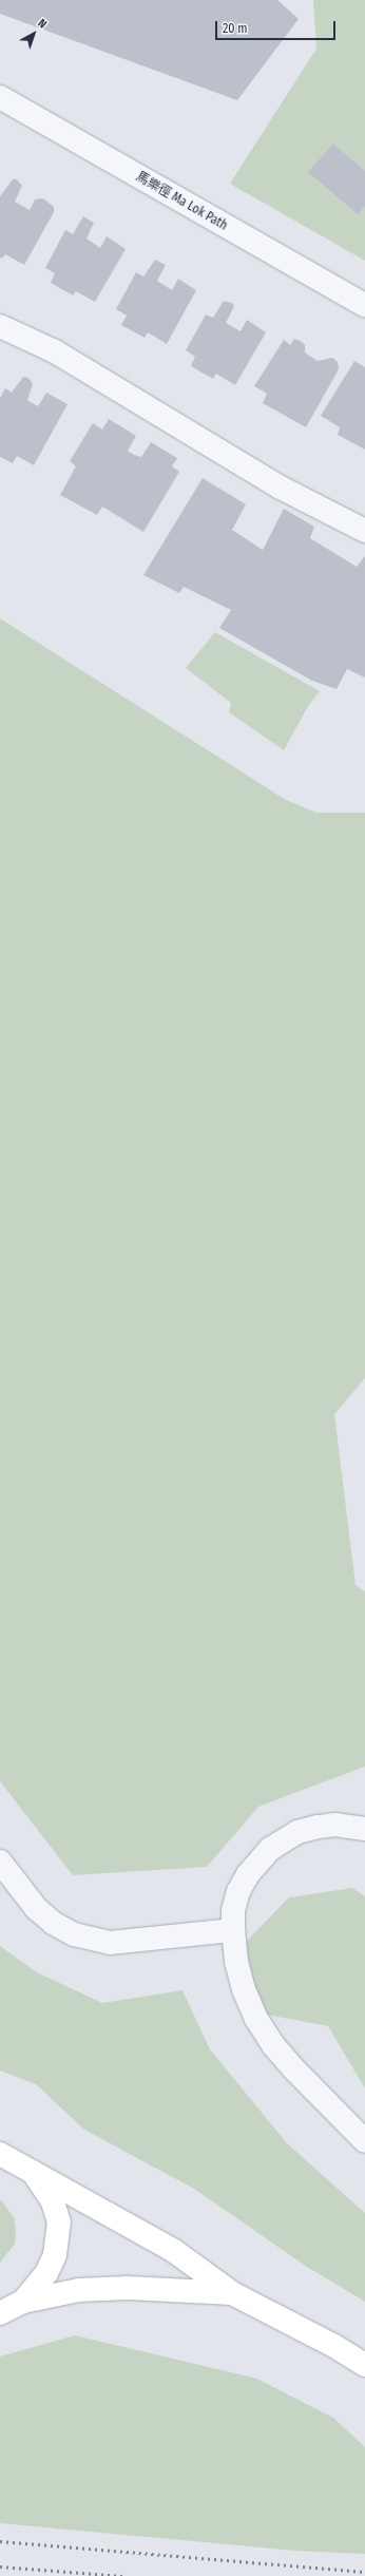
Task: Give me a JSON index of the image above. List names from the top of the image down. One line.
{"streets":{"street":["馬樂徑 Ma Lok Path"]},"scale_bar":"20 m","north":"top right"}
